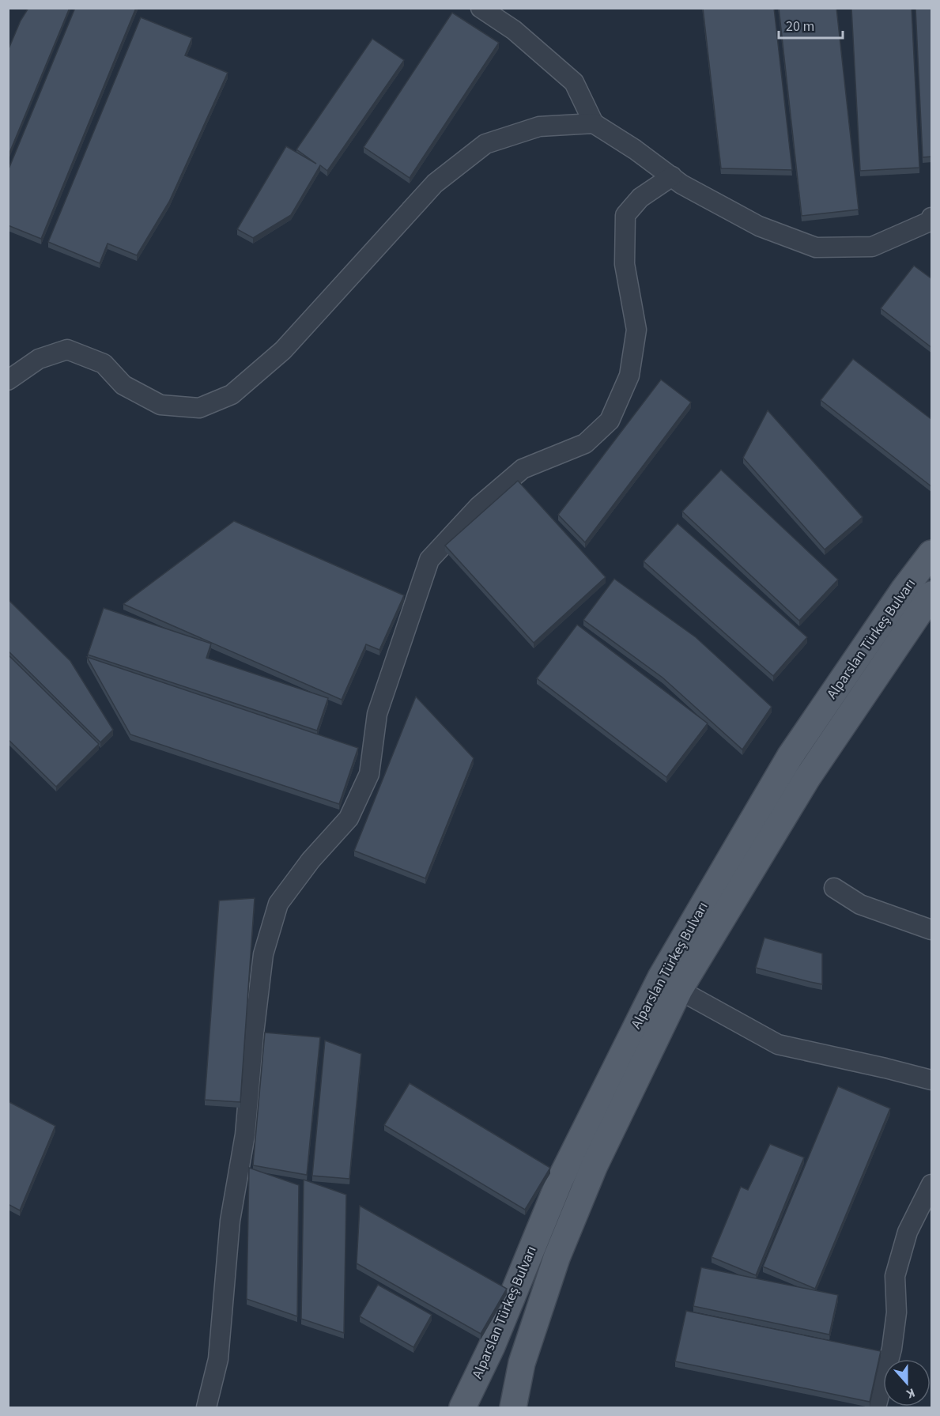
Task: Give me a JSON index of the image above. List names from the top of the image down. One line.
{"streets":{"main road":["Alparslan Türkeş Bulvarı"]},"scale_bar":"20 m","north":"bottom"}
